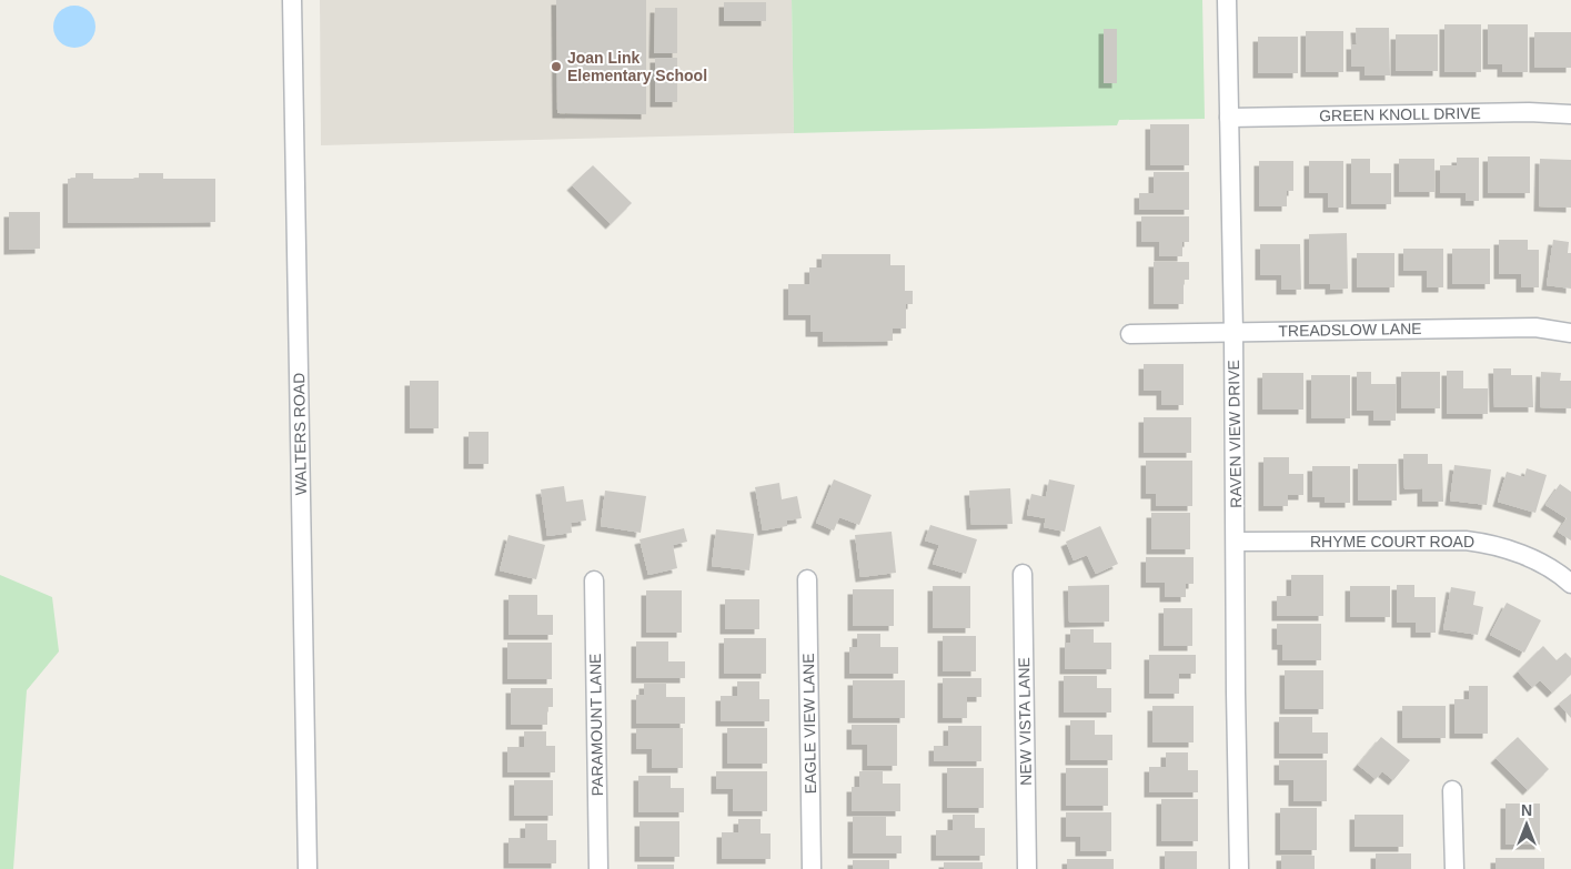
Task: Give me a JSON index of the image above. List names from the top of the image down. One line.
{"streets":{"street":["GREEN KNOLL DRIVE","TREADSLOW LANE","WALTERS ROAD","RAVEN VIEW DRIVE","RHYME COURT ROAD","NEW VISTA LANE","EAGLE VIEW LANE","PARAMOUNT LANE"]},"crossings":[["GREEN KNOLL DRIVE","RAVEN VIEW DRIVE"],["TREADSLOW LANE","RAVEN VIEW DRIVE"],["RAVEN VIEW DRIVE","RHYME COURT ROAD"]],"places":["Joan Link Elementary School"],"north":"top"}
